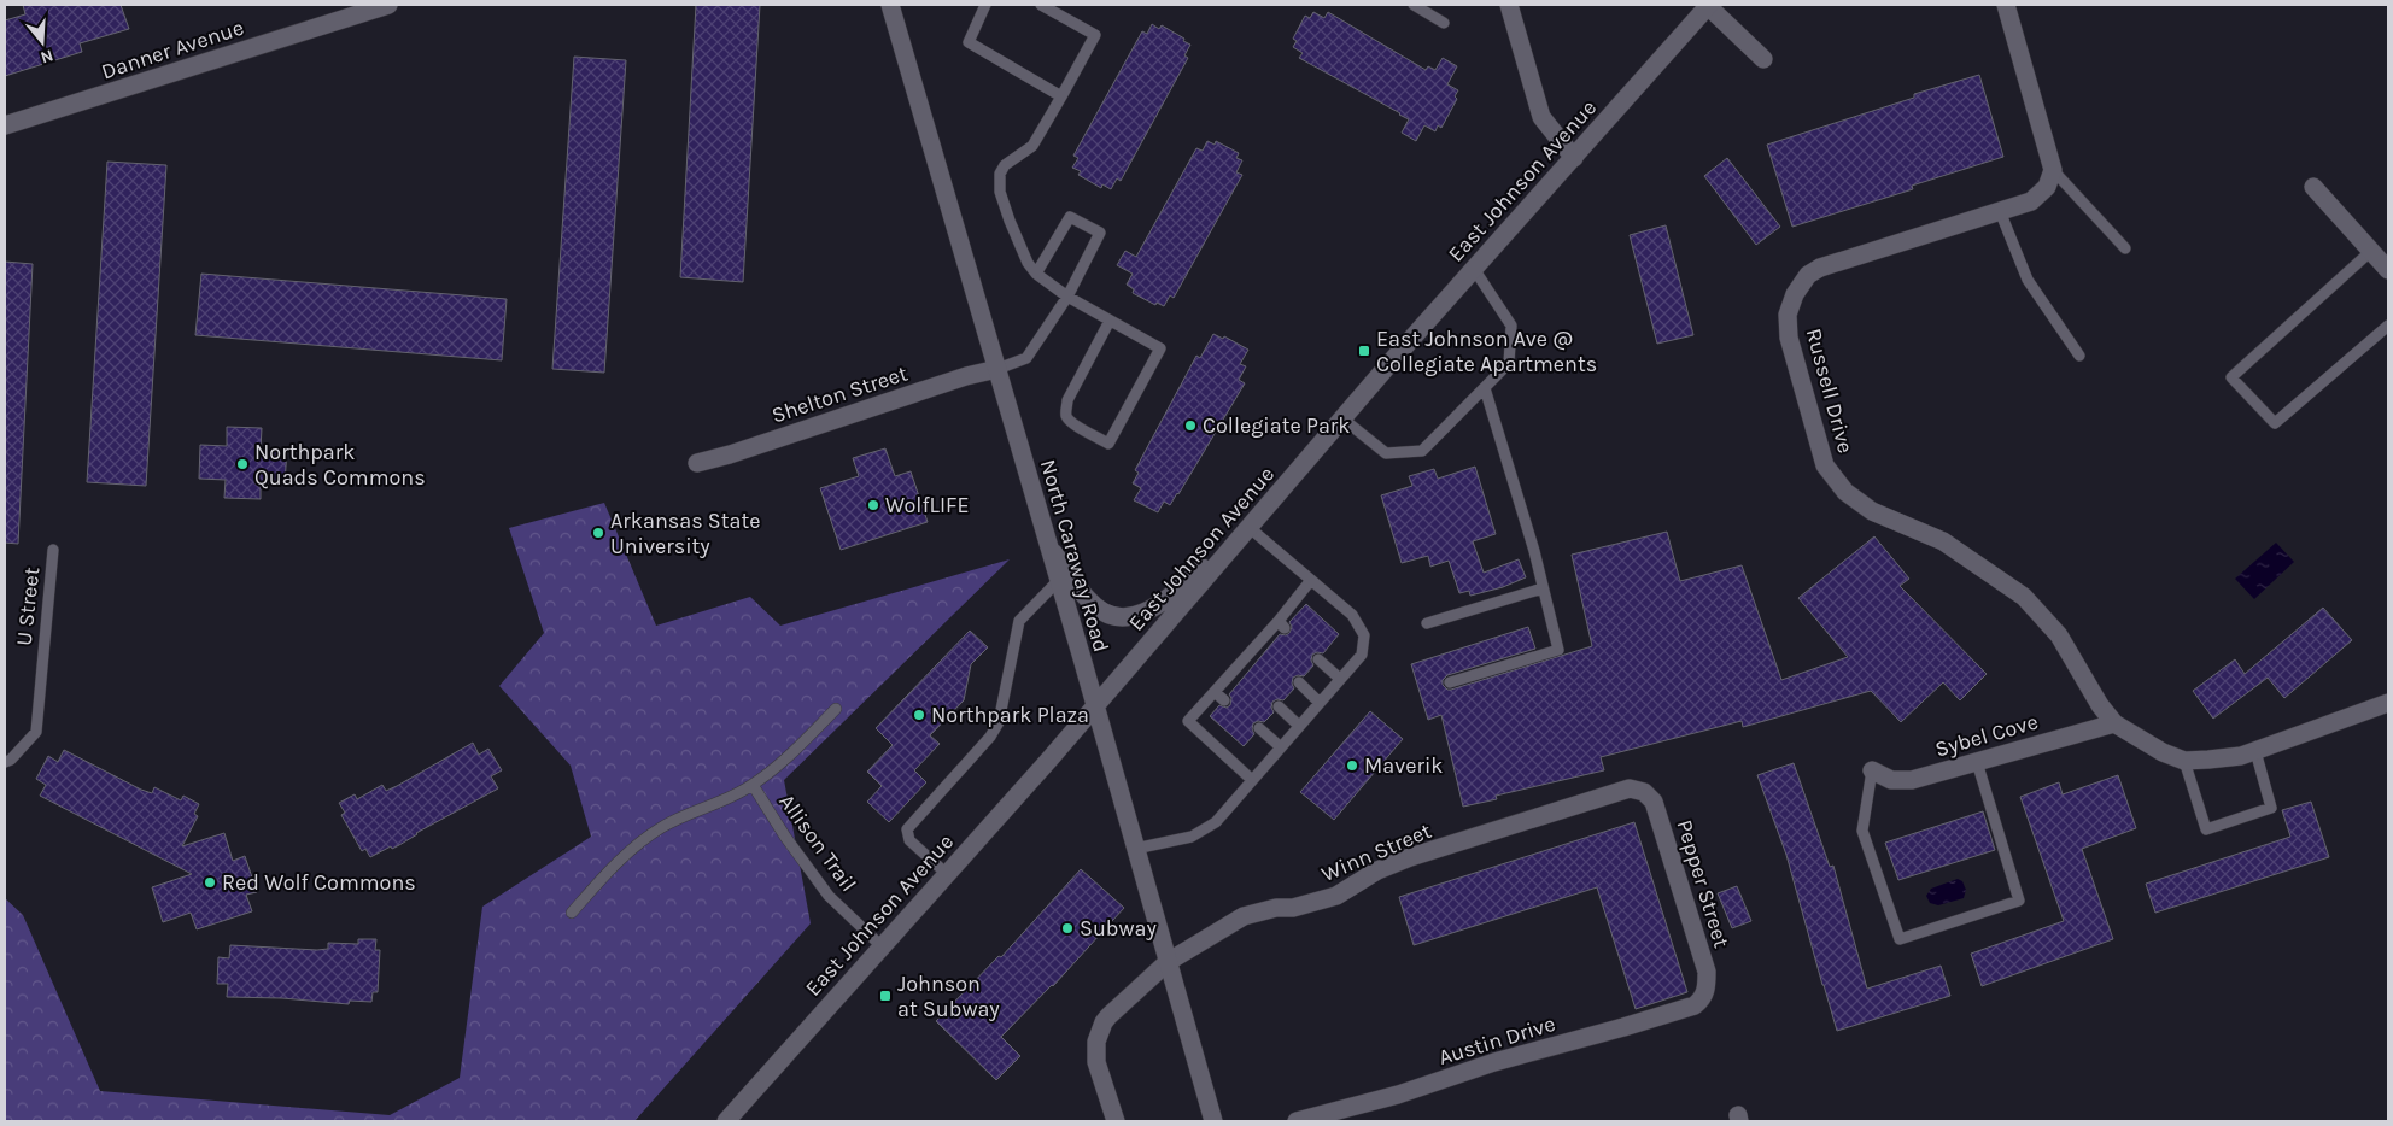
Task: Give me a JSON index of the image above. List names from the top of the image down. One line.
{"streets":{"street":["Danner Avenue","East Johnson Avenue","Russell Drive","Shelton Street","North Caraway Road","Sybel Cove","Winn Street","Pepper Street","Austin Drive"],"lane":["U Street","Allison Trail"]},"crossings":[["East Johnson Avenue","North Caraway Road"],["East Johnson Avenue","Allison Trail"],["Russell Drive","Sybel Cove"],["Shelton Street","North Caraway Road"],["North Caraway Road","Winn Street"],["Winn Street","Pepper Street"],["Pepper Street","Austin Drive"]],"places":{"transit":["East Johnson Ave @ Collegiate Apartments","Johnson at Subway"],"other":["Collegiate Park","Northpark Quads Commons","WolfLIFE","Arkansas State University","Northpark Plaza","Maverik","Red Wolf Commons","Subway"]},"north":"bottom"}
